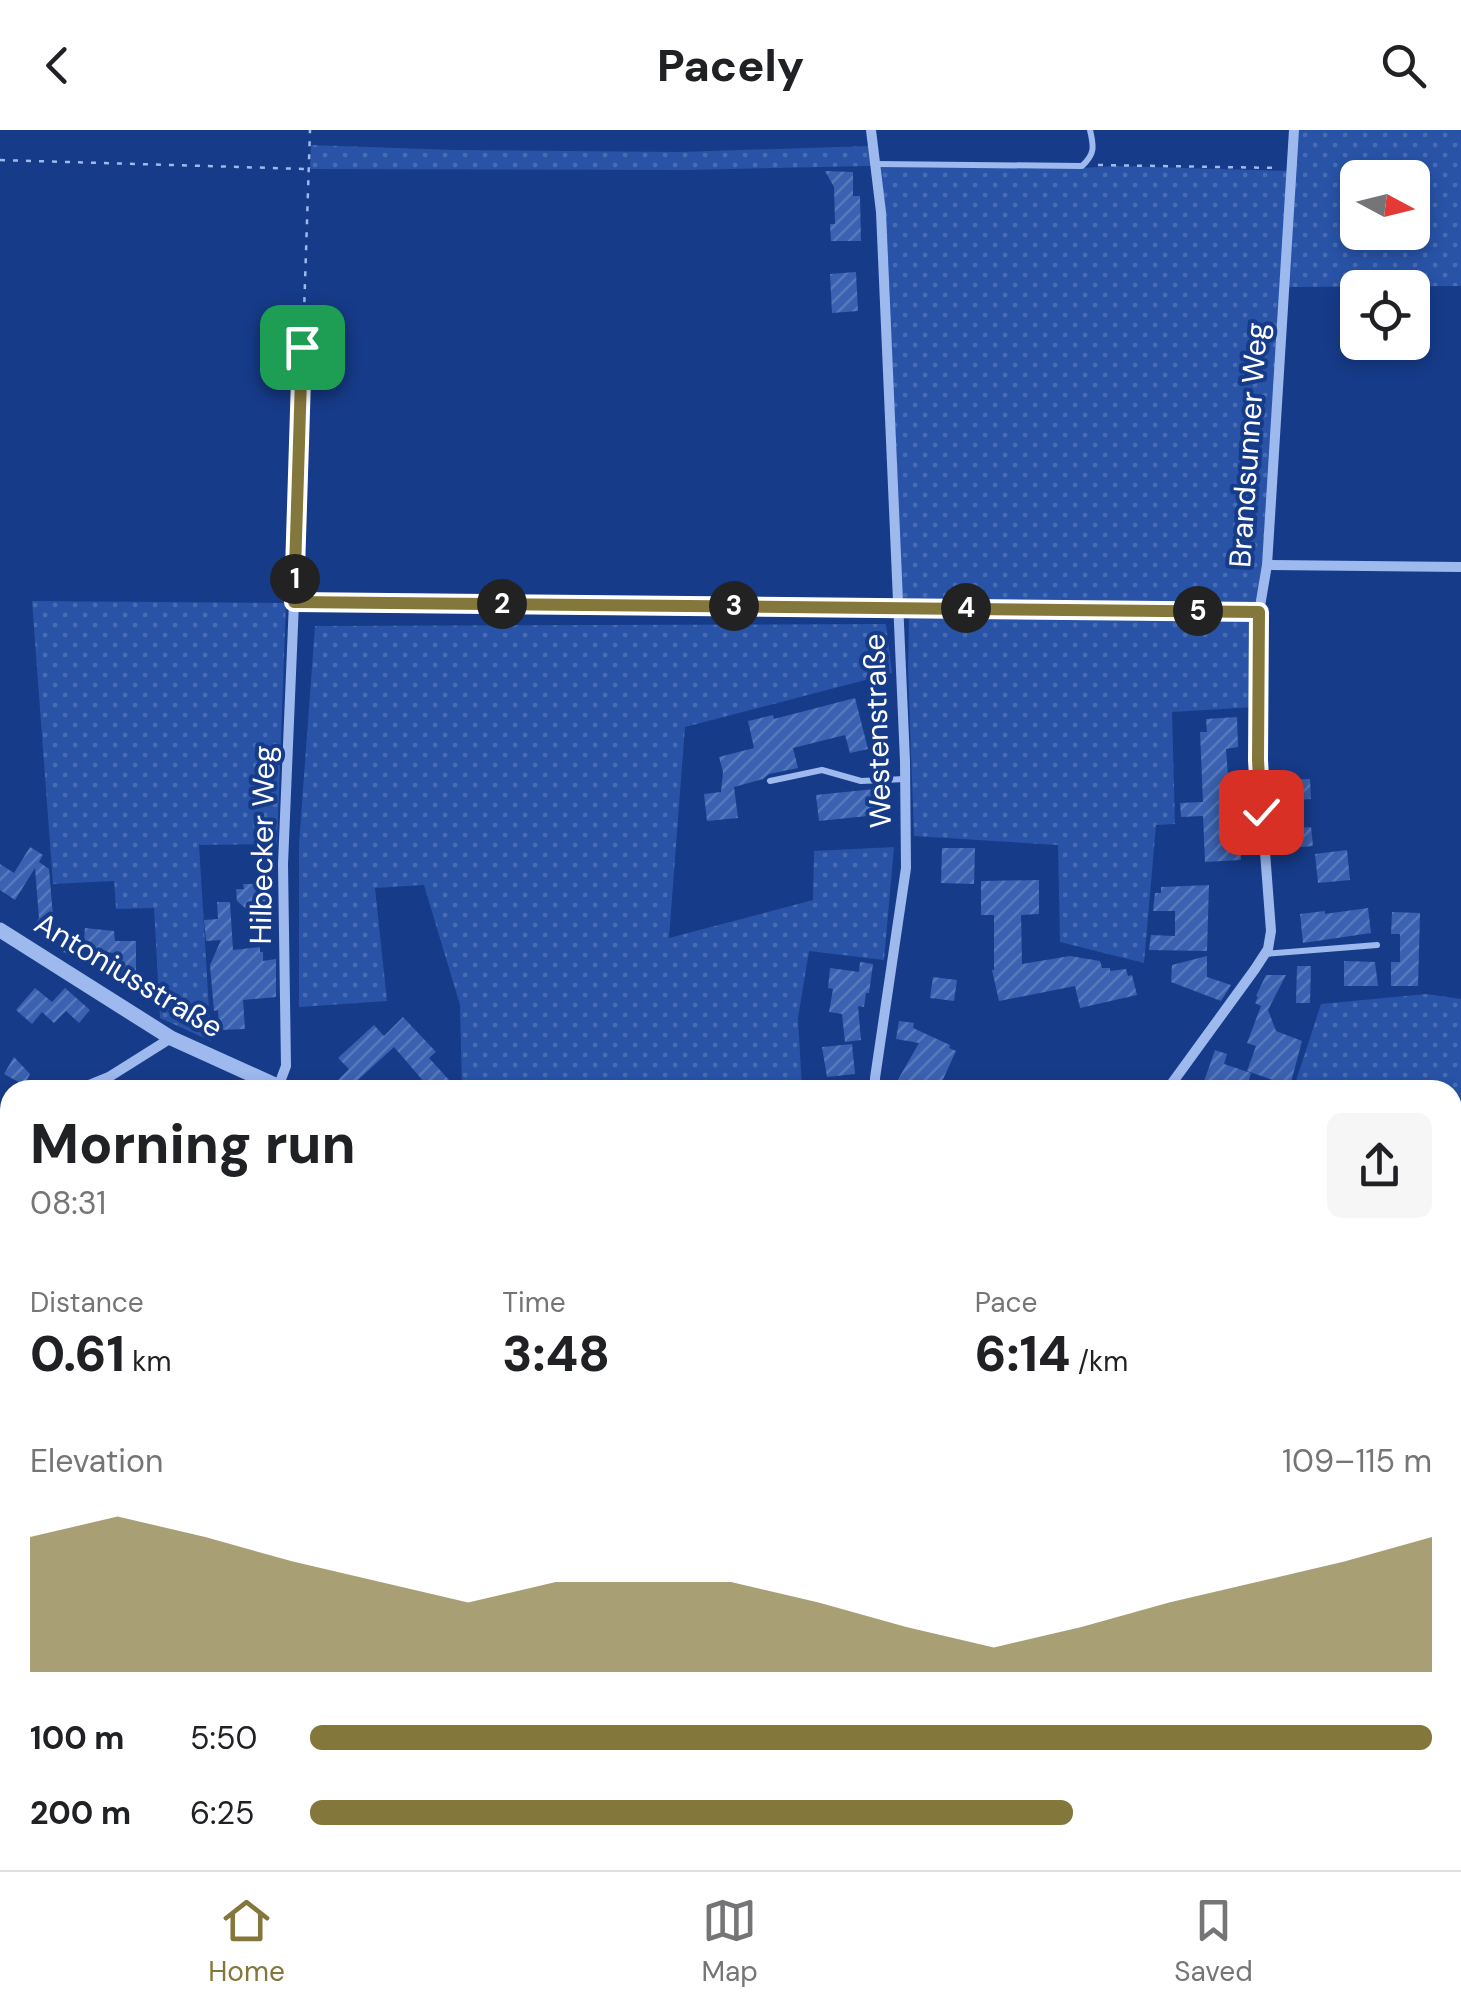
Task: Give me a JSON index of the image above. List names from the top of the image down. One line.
{"streets":{"street":["Brandsunner Weg","Westenstraße","Hilbecker Weg","Antoniusstraße"]},"north":"right","page":{"header":"Pacely","pins":["1","2","3","4","5"],"heading":["Morning run","08:31"],"stats":[["Distance","0.61 km"],["Time","3:48"],["Pace","6:14 /km"]],"chart":["Elevation","109–115 m"],"list":[{"name":"100 m","note":"5:50"},{"name":"200 m","note":"6:25"}],"tabs":["Home","Map","Saved"]}}
